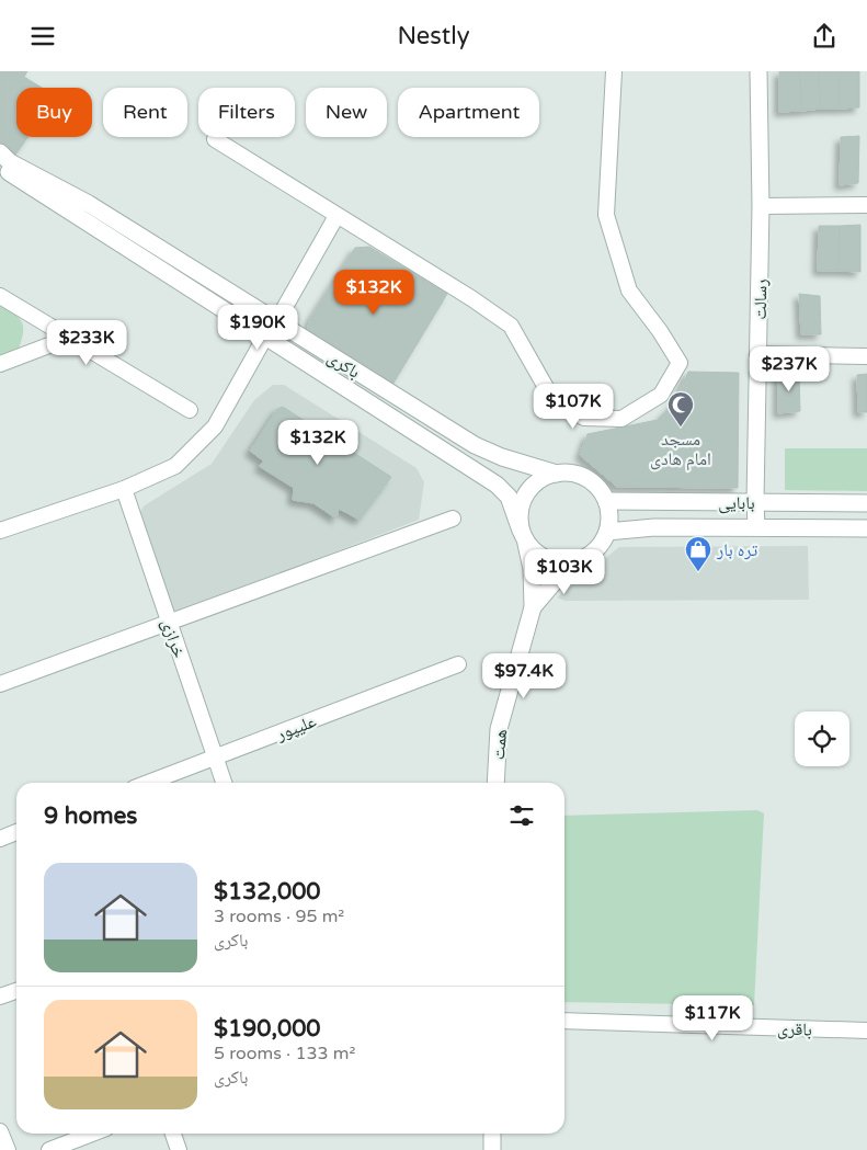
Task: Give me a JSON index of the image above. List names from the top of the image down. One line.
{"streets":{"street":["رسالت","باکری","بابایی","خرازی","علیپور","همت","باقری"]},"crossings":[["رسالت","بابایی"],["باکری","بابایی"],["خرازی","علیپور"]],"places":{"mosque":["مسجد امام هادی"],"shop":["تره بار"]},"page":{"header":"Nestly","chip":["Buy","Rent","Filters","New","Apartment"],"price":["$132K","$190K","$233K","$237K","$107K","$132K","$103K","$97.4K","$117K"],"heading":"9 homes","list":[{"name":"$132,000","note":"3 rooms · 95 m² · باکری"},{"name":"$190,000","note":"5 rooms · 133 m² · باکری"}]}}
